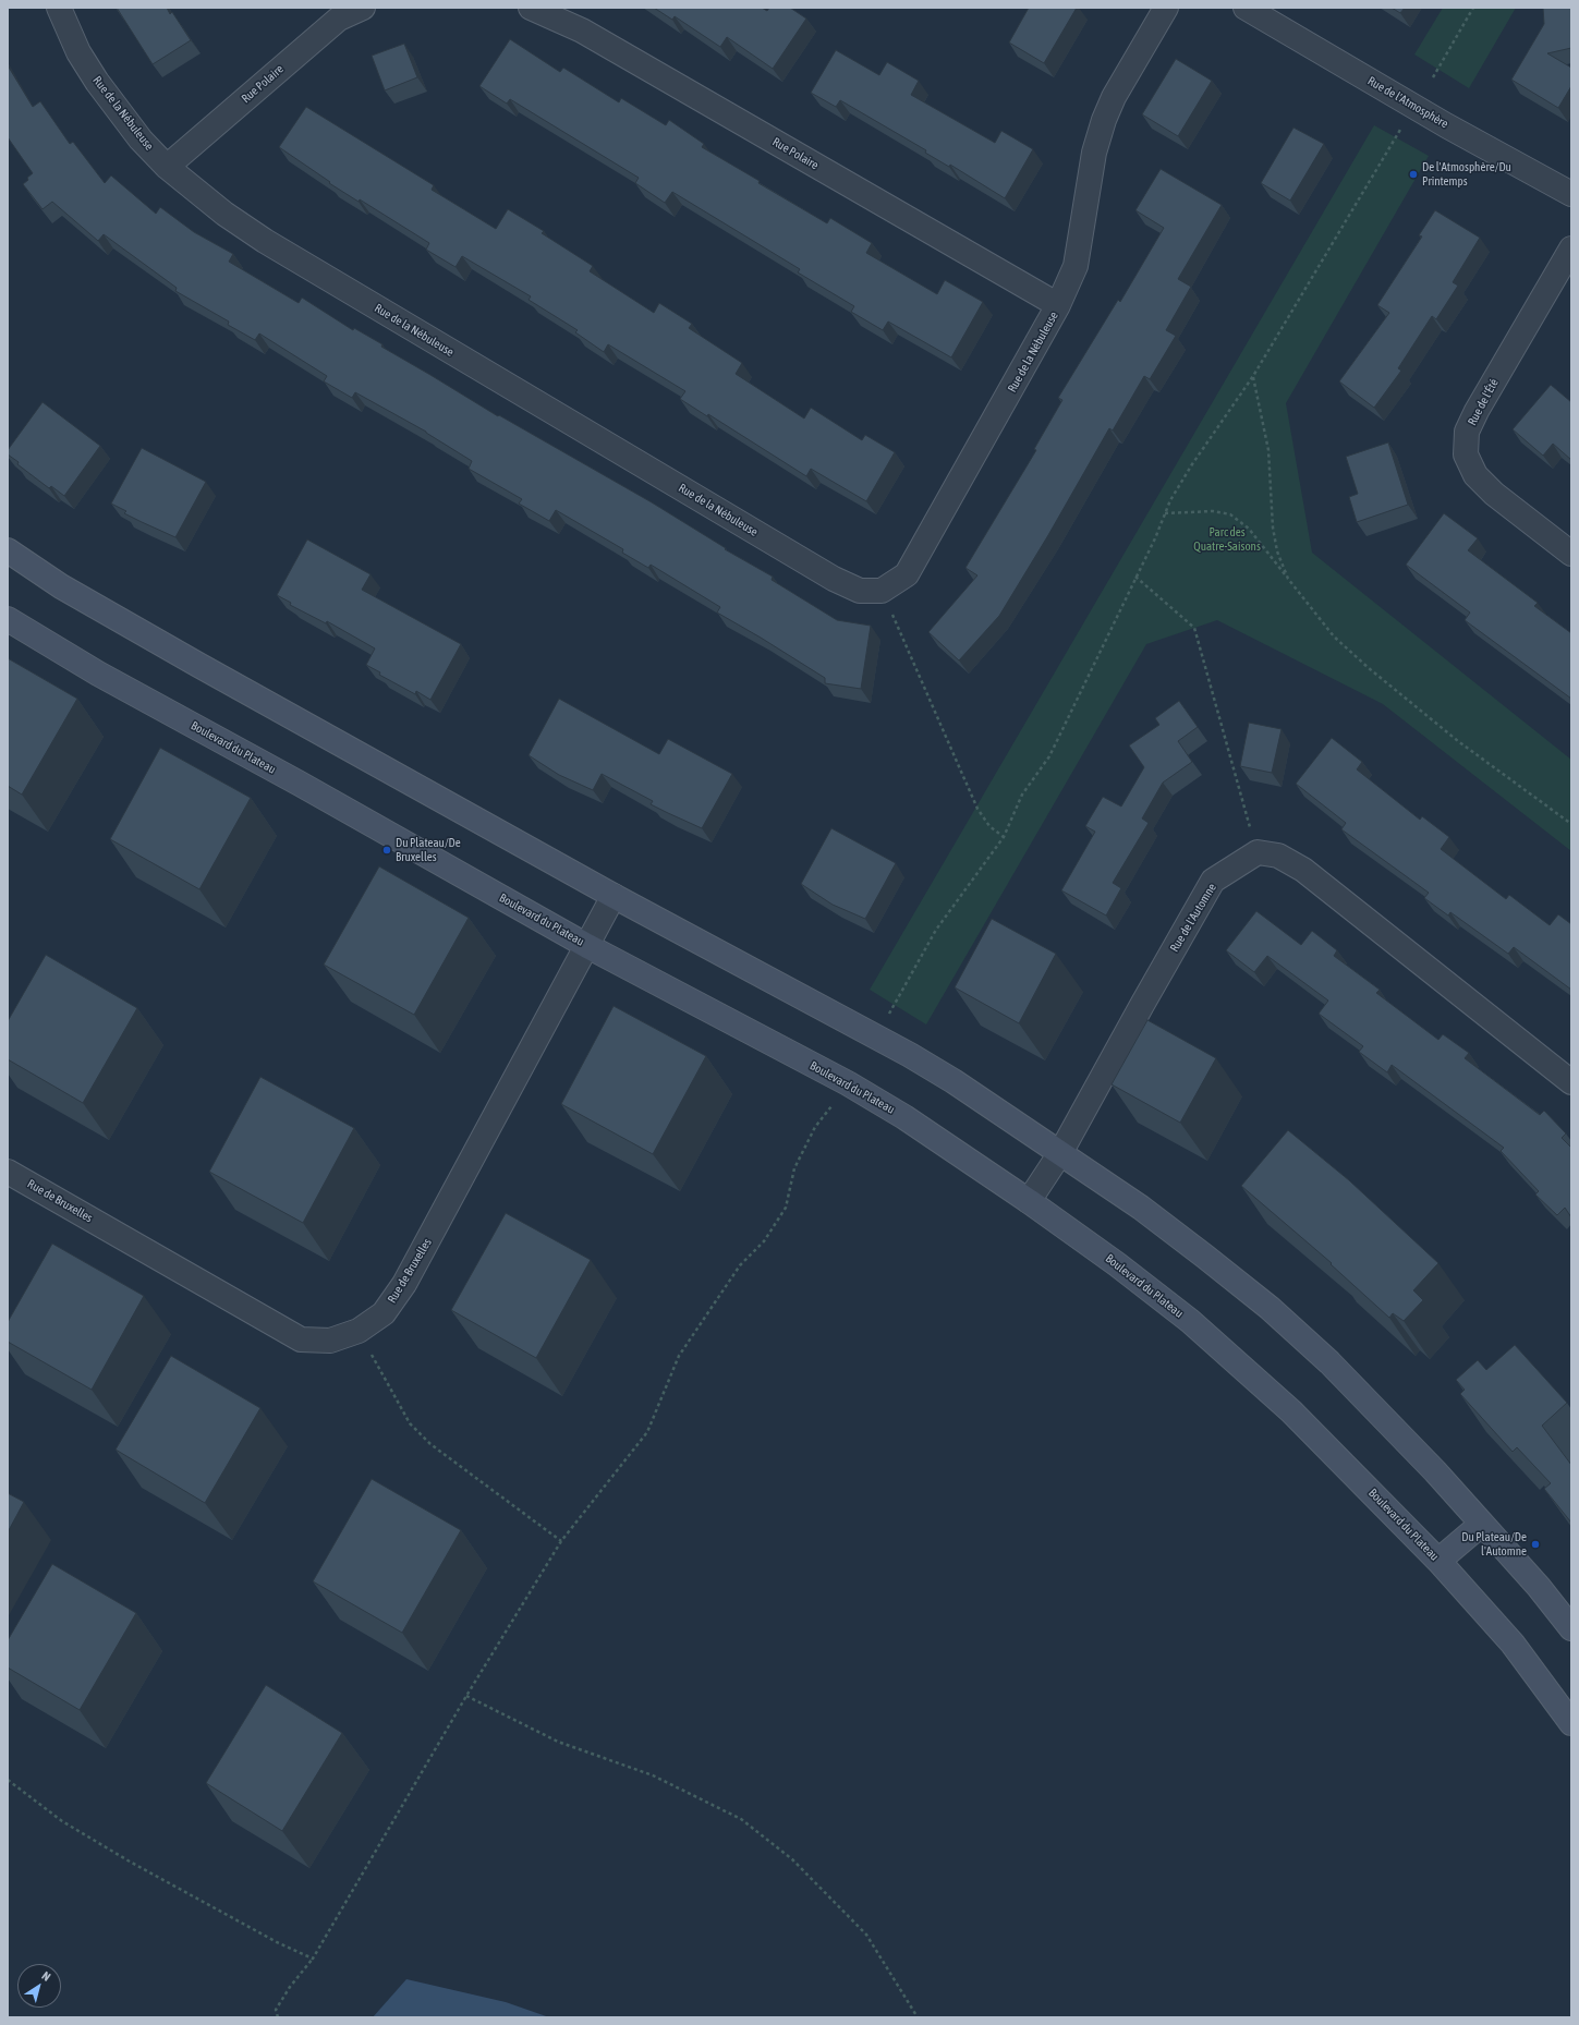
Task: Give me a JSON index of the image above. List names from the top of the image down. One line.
{"streets":{"main road":["Boulevard du Plateau"],"street":["Rue Polaire","Rue de l'Atmosphère","Rue de la Nébuleuse","Rue de l'Été","Rue de l'Automne","Rue de Bruxelles"]},"crossings":[["Rue Polaire","Rue de la Nébuleuse"],["Boulevard du Plateau","Rue de l'Automne"],["Boulevard du Plateau","Rue de Bruxelles"]],"parks":["Parc des Quatre-Saisons"],"places":["De l'Atmosphère/Du Printemps","Du Plateau/De Bruxelles","Du Plateau/De l'Automne"],"north":"top right"}
